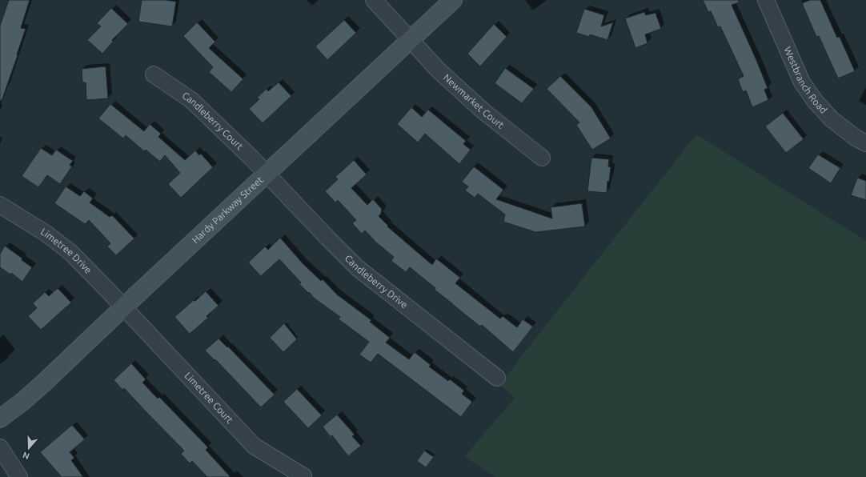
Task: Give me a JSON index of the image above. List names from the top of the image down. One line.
{"streets":{"main road":["Hardy Parkway Street"],"street":["Westbranch Road","Newmarket Court","Candleberry Court","Limetree Drive","Candleberry Drive","Limetree Court"]},"crossings":[["Newmarket Court","Hardy Parkway Street"],["Candleberry Court","Hardy Parkway Street"],["Candleberry Court","Candleberry Drive"],["Hardy Parkway Street","Limetree Drive"],["Hardy Parkway Street","Candleberry Drive"],["Hardy Parkway Street","Limetree Court"],["Limetree Drive","Limetree Court"]],"north":"bottom"}
